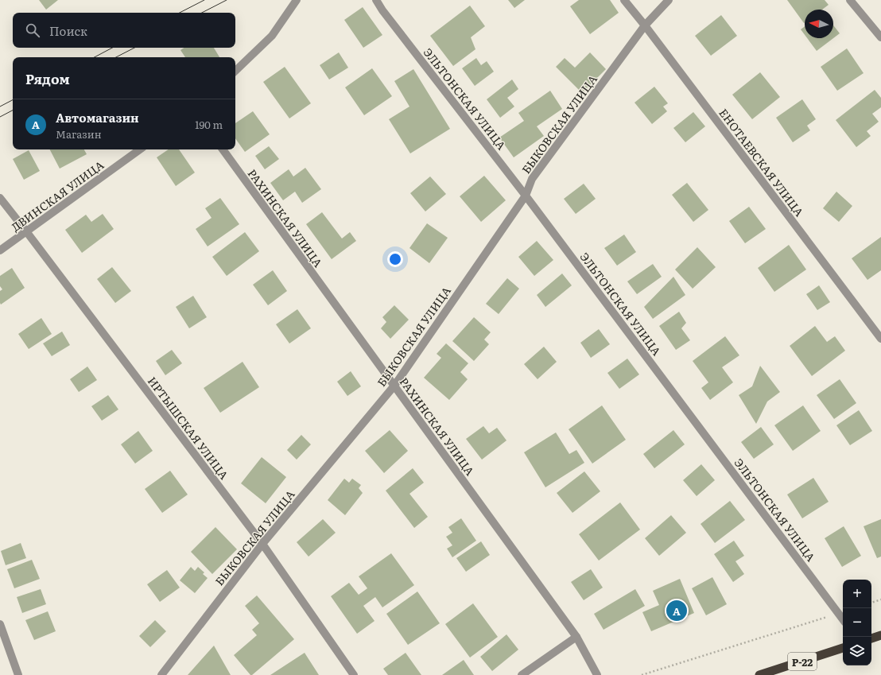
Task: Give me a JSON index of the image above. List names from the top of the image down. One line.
{"streets":{"highway":["Р-22"],"street":["ЭЛЬТОНСКАЯ УЛИЦА","БЫКОВСКАЯ УЛИЦА","ЕНОТАЕВСКАЯ УЛИЦА","ДВИНСКАЯ УЛИЦА","РАХИНСКАЯ УЛИЦА","ИРТЫШСКАЯ УЛИЦА"]},"crossings":[["ЭЛЬТОНСКАЯ УЛИЦА","БЫКОВСКАЯ УЛИЦА"],["БЫКОВСКАЯ УЛИЦА","ЕНОТАЕВСКАЯ УЛИЦА"],["БЫКОВСКАЯ УЛИЦА","РАХИНСКАЯ УЛИЦА"],["БЫКОВСКАЯ УЛИЦА","ИРТЫШСКАЯ УЛИЦА"],["ДВИНСКАЯ УЛИЦА","ИРТЫШСКАЯ УЛИЦА"]],"north":"left","page":{"search":"Поиск","heading":"Рядом","list":[{"mark":"A","name":"Автомагазин","note":"Магазин","value":"190 m"}],"map_buttons":["+","−"],"pins":"A"}}
